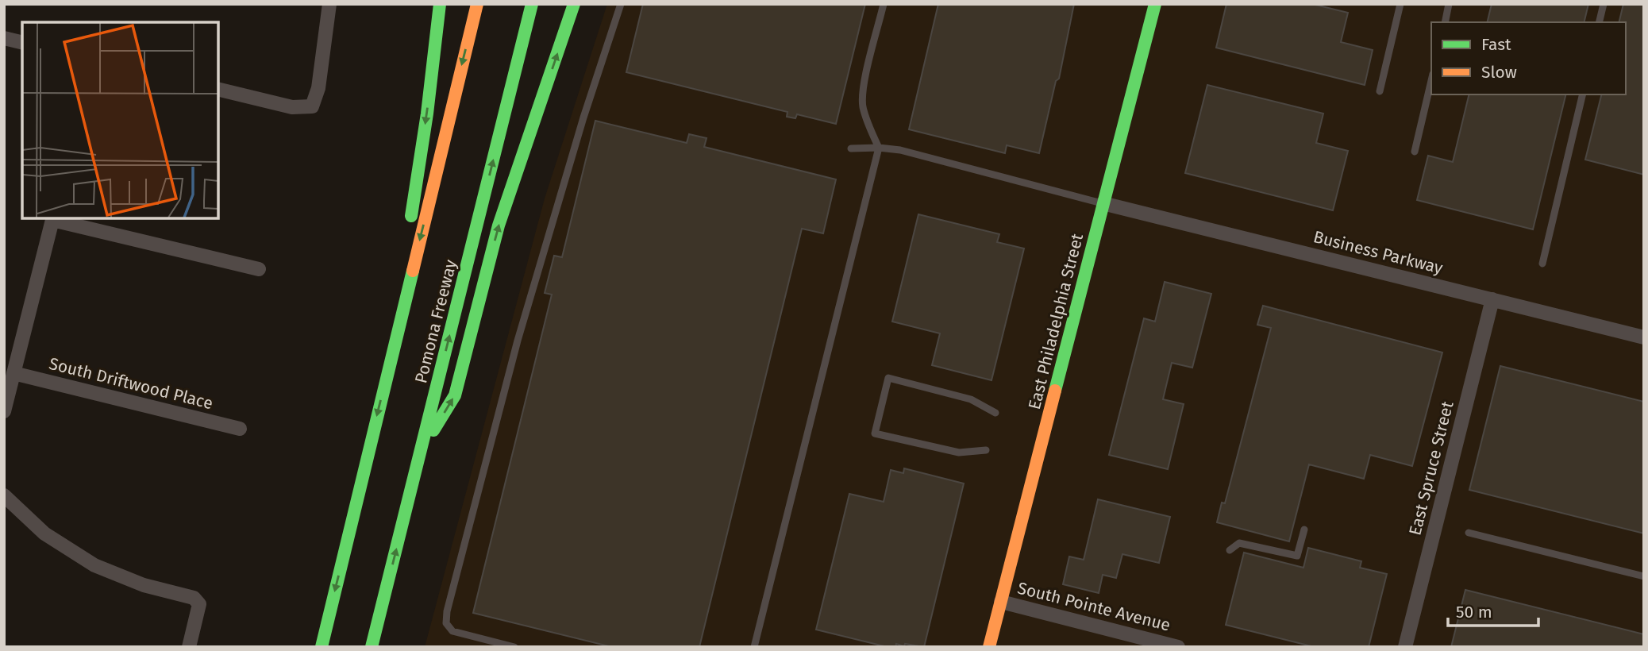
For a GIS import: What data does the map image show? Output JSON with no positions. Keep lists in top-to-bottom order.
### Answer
{
  "streets": {
    "main road": ["Pomona Freeway", "East Philadelphia Street"],
    "street": [
      "Business Parkway",
      "South Driftwood Place",
      "East Spruce Street",
      "South Pointe Avenue"
    ]
  },
  "crossings": [
    ["Business Parkway", "East Philadelphia Street"],
    ["Business Parkway", "East Spruce Street"],
    ["East Philadelphia Street", "South Pointe Avenue"]
  ],
  "legend": ["Fast", "Slow"],
  "scale_bar": "50 m"
}
